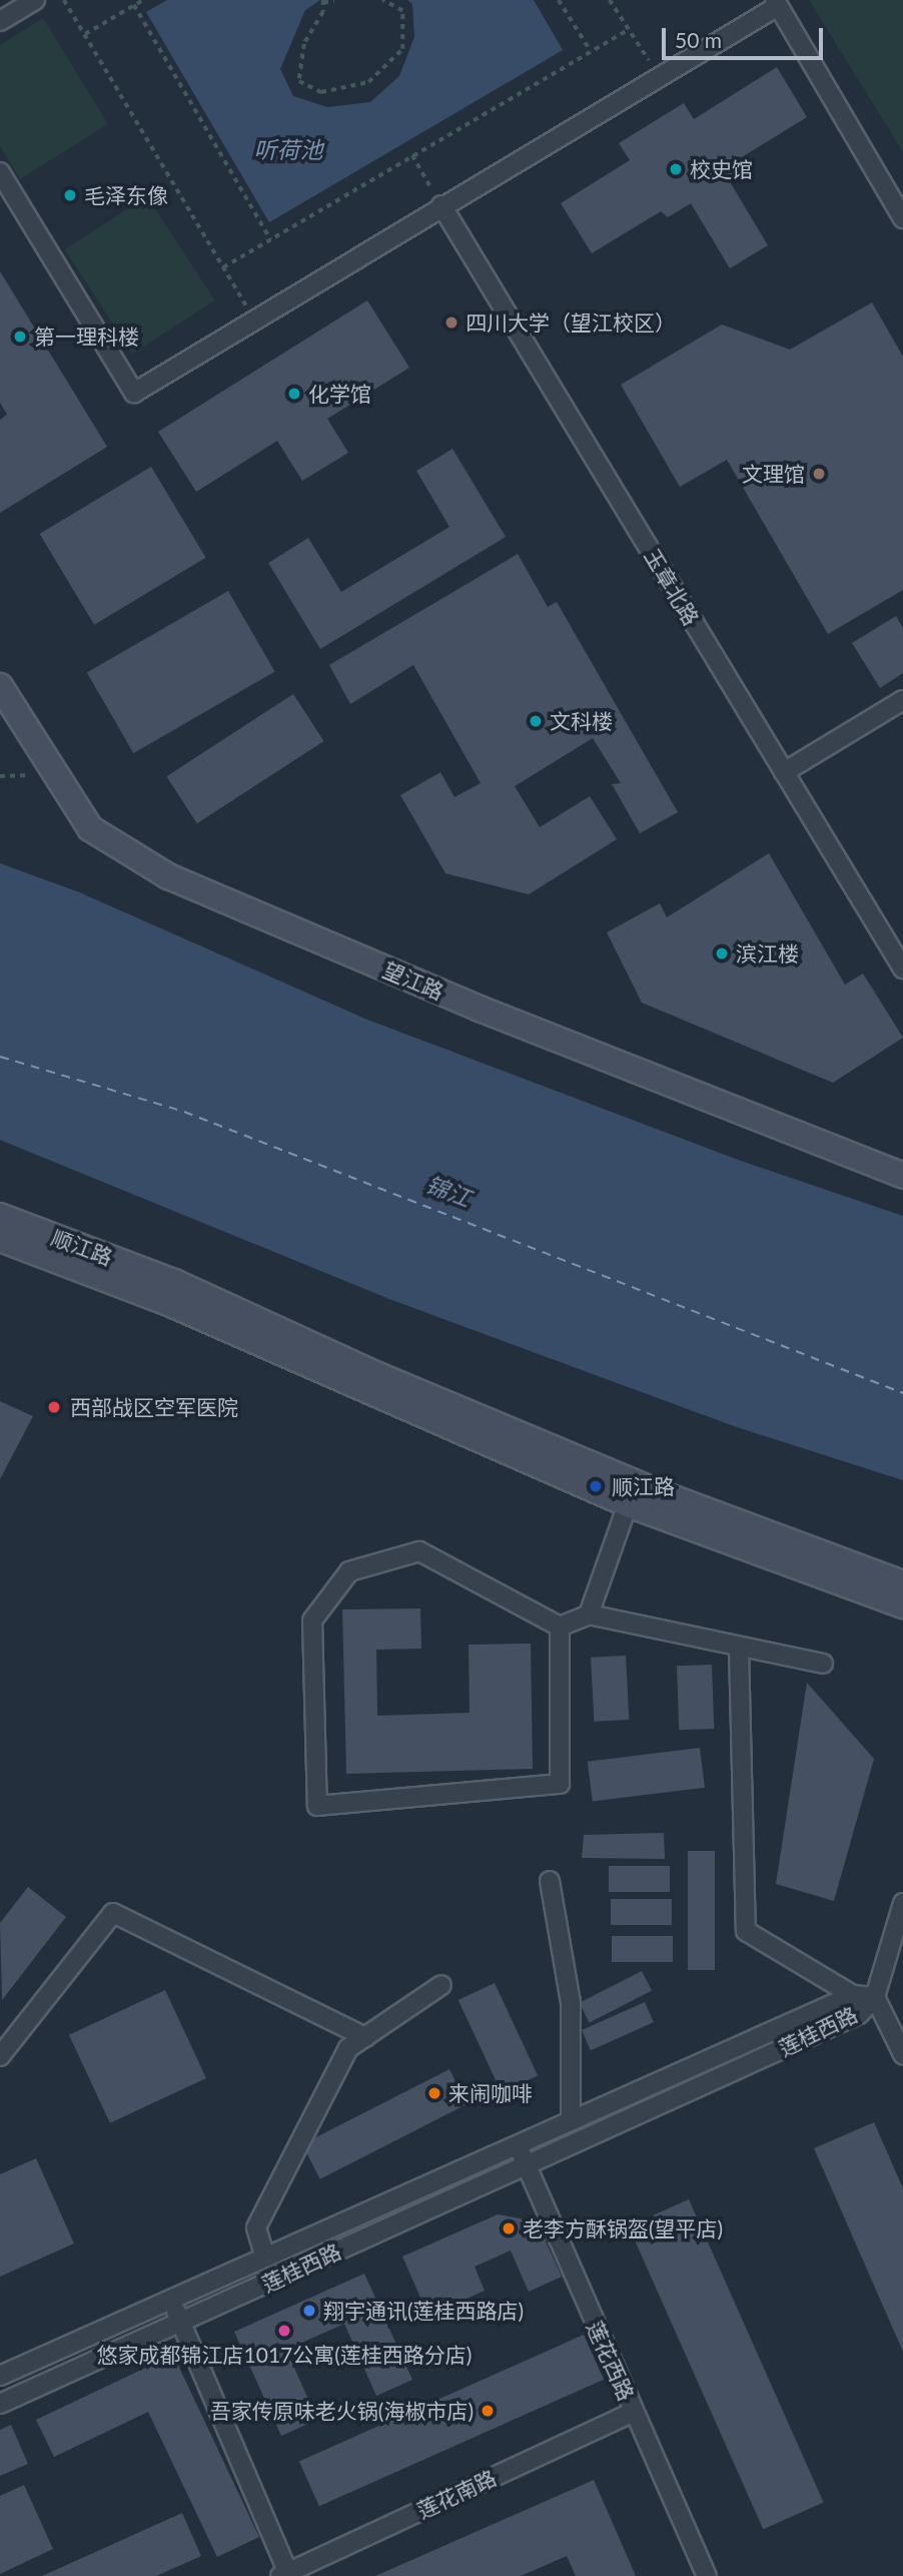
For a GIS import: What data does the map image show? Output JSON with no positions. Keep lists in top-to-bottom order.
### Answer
{
  "streets": {
    "main road": ["望江路", "顺江路"],
    "street": [
      "玉章北路",
      "莲桂西路",
      "莲花西路",
      "莲花南路"
    ]
  },
  "crossings": [
    ["莲桂西路", "莲花西路"],
    ["莲花西路", "莲花南路"]
  ],
  "water": ["听荷池", "锦江"],
  "places": [
    "校史馆",
    "毛泽东像",
    "四川大学（望江校区）",
    "第一理科楼",
    "化学馆",
    "文理馆",
    "文科楼",
    "滨江楼",
    "西部战区空军医院",
    "顺江路",
    "来闹咖啡",
    "老李方酥锅盔(望平店)",
    "翔宇通讯(莲桂西路店)",
    "悠家成都锦江店1017公寓(莲桂西路分店)",
    "吾家传原味老火锅(海椒市店)"
  ],
  "scale_bar": "50 m"
}
